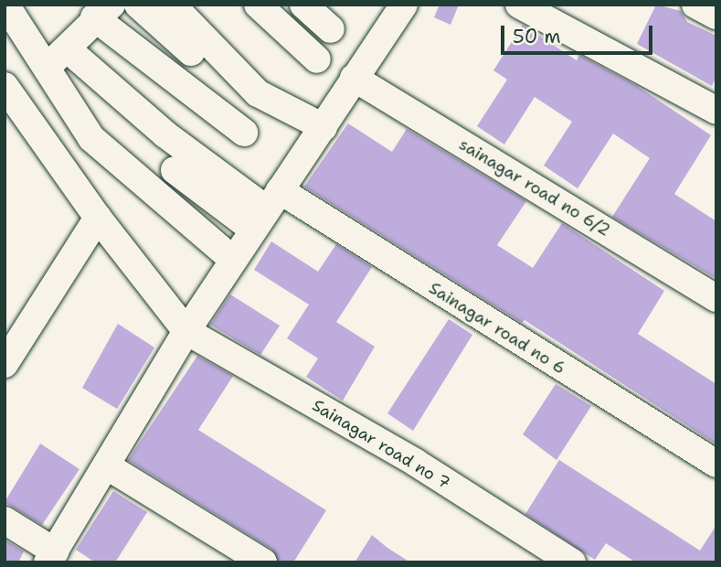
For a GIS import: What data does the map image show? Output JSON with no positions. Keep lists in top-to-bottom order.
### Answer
{
  "streets": {
    "street": ["sainagar road no 6/2", "Sainagar road no 6", "Sainagar road no 7"]
  },
  "scale_bar": "50 m"
}
